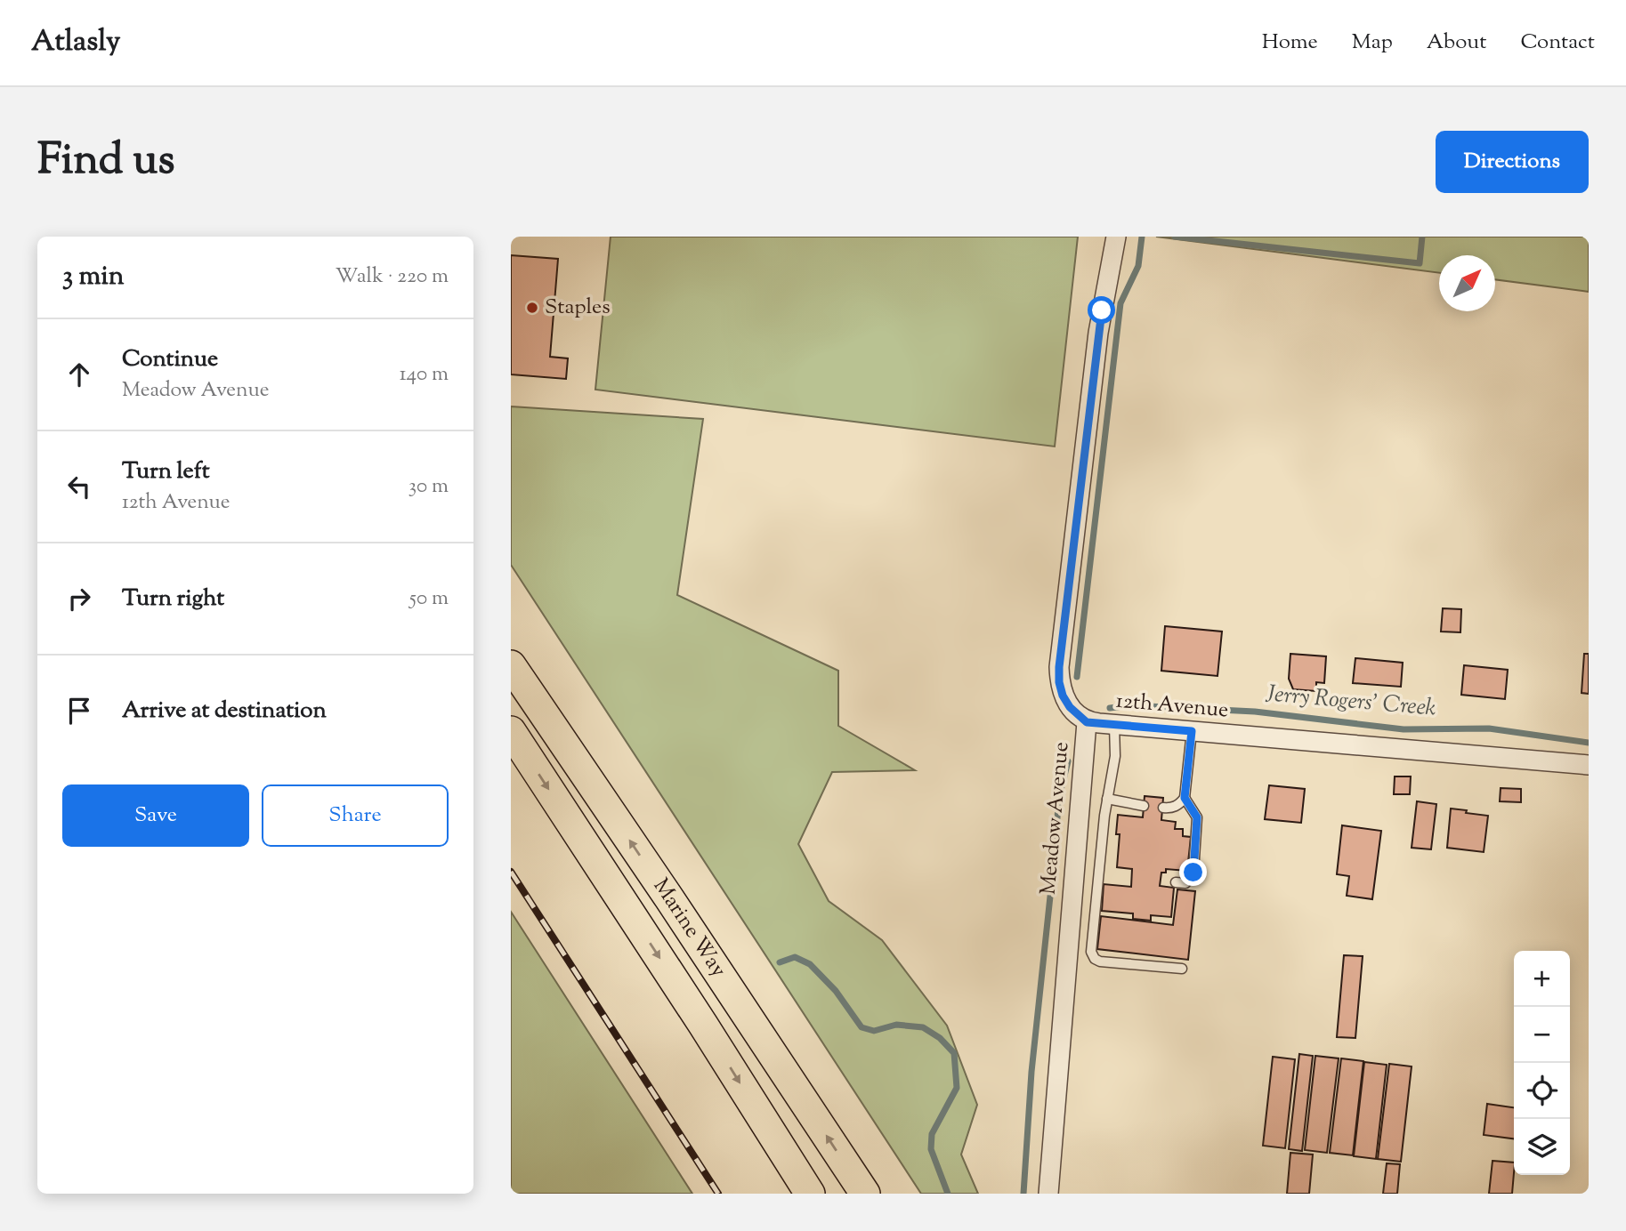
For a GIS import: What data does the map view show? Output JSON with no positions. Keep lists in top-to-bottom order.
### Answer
{
  "streets": {
    "main road": ["Marine Way"],
    "street": ["12th Avenue", "Meadow Avenue"]
  },
  "crossings": [
    ["12th Avenue", "Meadow Avenue"]
  ],
  "water": ["Jerry Rogers' Creek"],
  "places": ["Staples"],
  "north": "top right",
  "page": {
    "header": "Atlasly",
    "nav": [
      "Home",
      "Map",
      "About",
      "Contact"
    ],
    "title": "Find us",
    "buttons": [
      "Directions",
      ["Save", "Share"]
    ],
    "heading": ["3 min", "Walk · 220 m"],
    "list": [
      ["Continue", "Meadow Avenue", "140 m"],
      ["Turn left", "12th Avenue", "30 m"],
      ["Turn right", "50 m"],
      "Arrive at destination"
    ],
    "map_buttons": ["+", "−"]
  }
}
